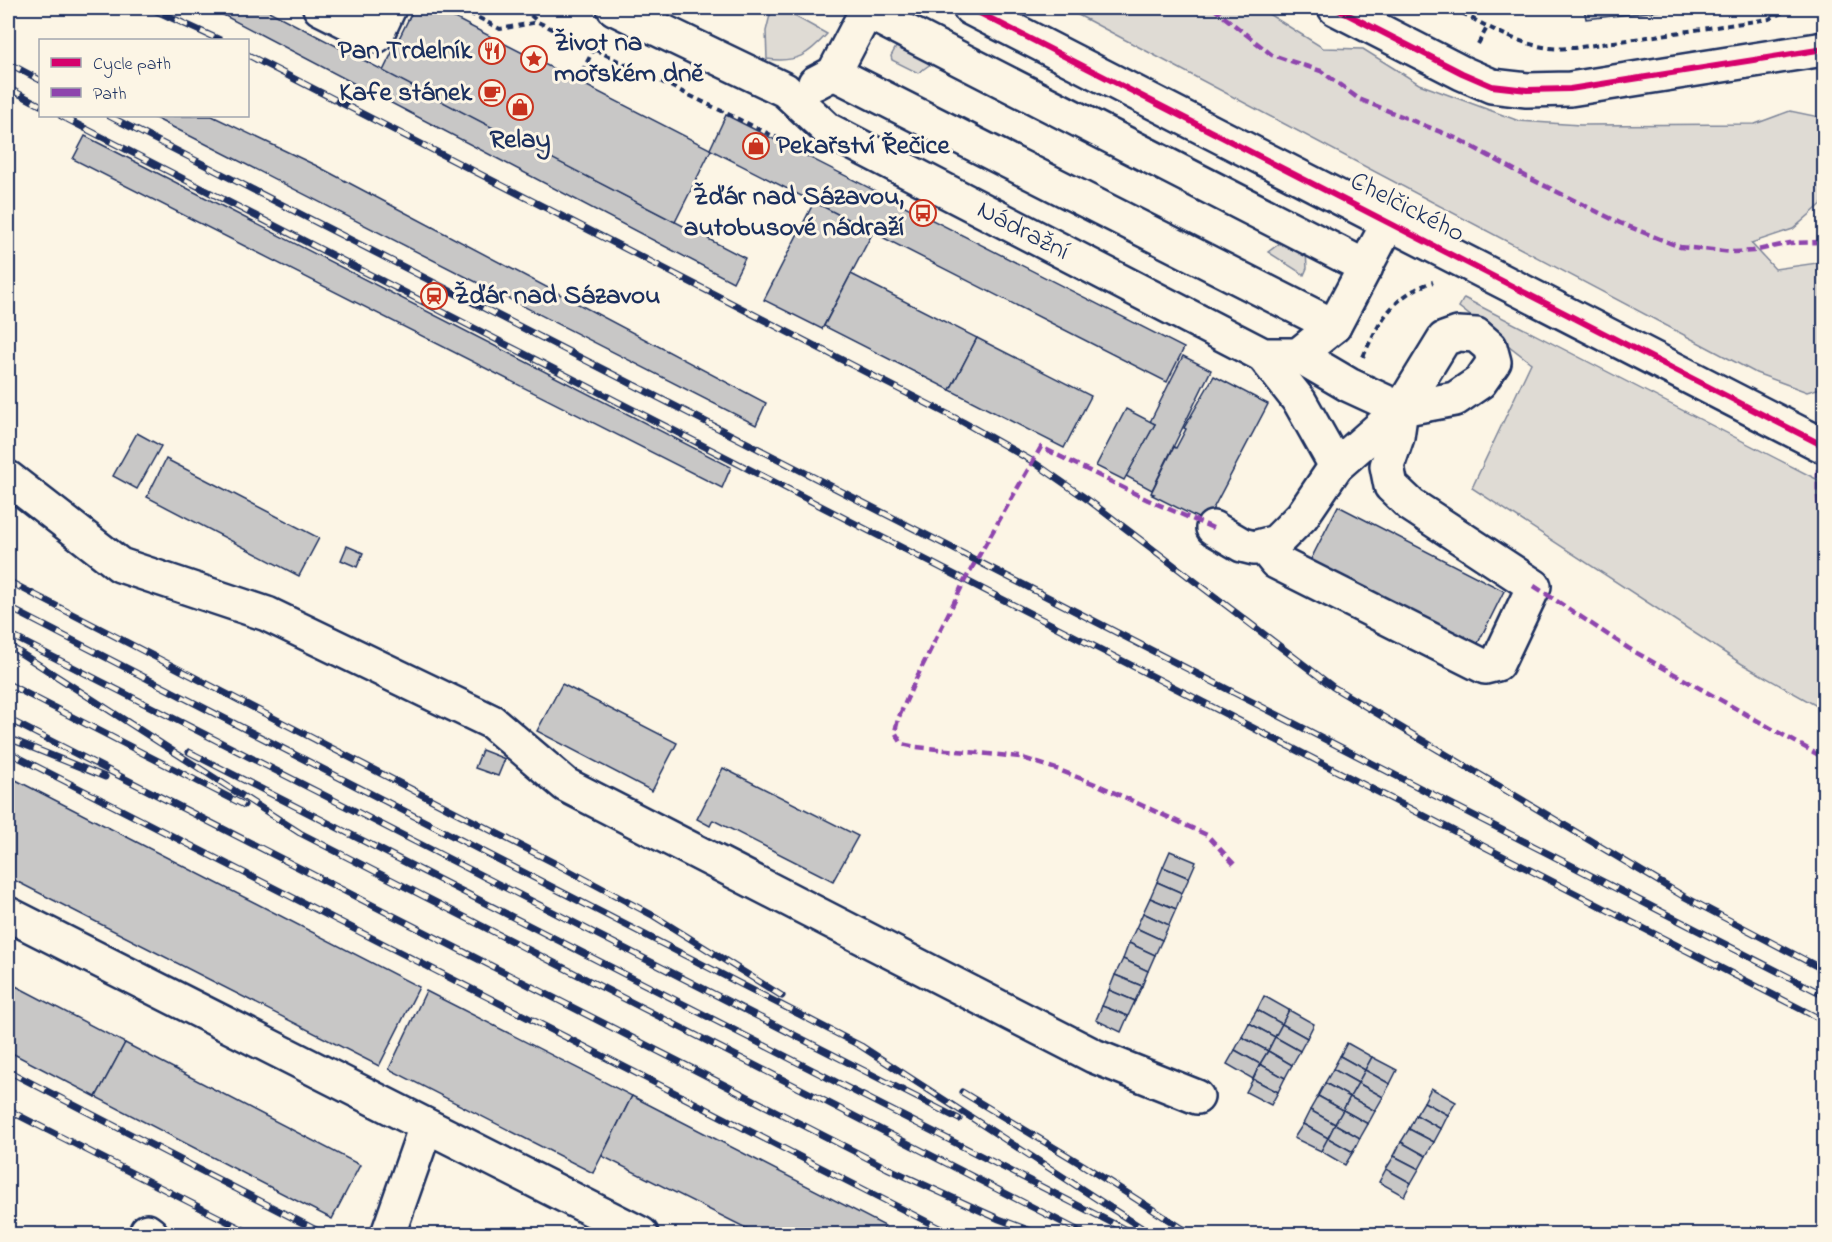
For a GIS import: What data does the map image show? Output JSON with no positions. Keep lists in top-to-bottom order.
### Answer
{
  "streets": {
    "street": ["Chelčického", "Nádražní"]
  },
  "places": {
    "restaurant": ["Pan Trdelník"],
    "place": ["Život na mořském dně"],
    "cafe": ["Kafe stánek"],
    "shop": ["Relay", "Pekařství Řečice"],
    "bus stop": ["Žďár nad Sázavou, autobusové nádraží"],
    "station": ["Žďár nad Sázavou"]
  },
  "legend": ["Cycle path", "Path"]
}
